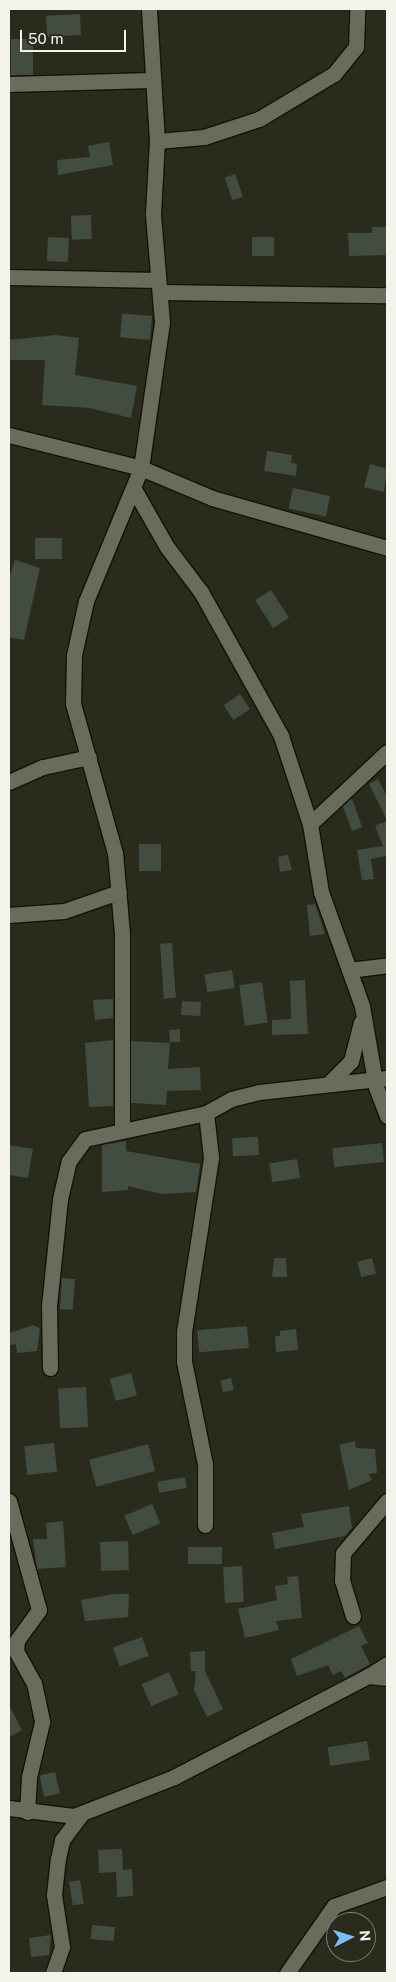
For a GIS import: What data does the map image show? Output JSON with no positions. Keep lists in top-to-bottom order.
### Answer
{
  "scale_bar": "50 m",
  "north": "right"
}
